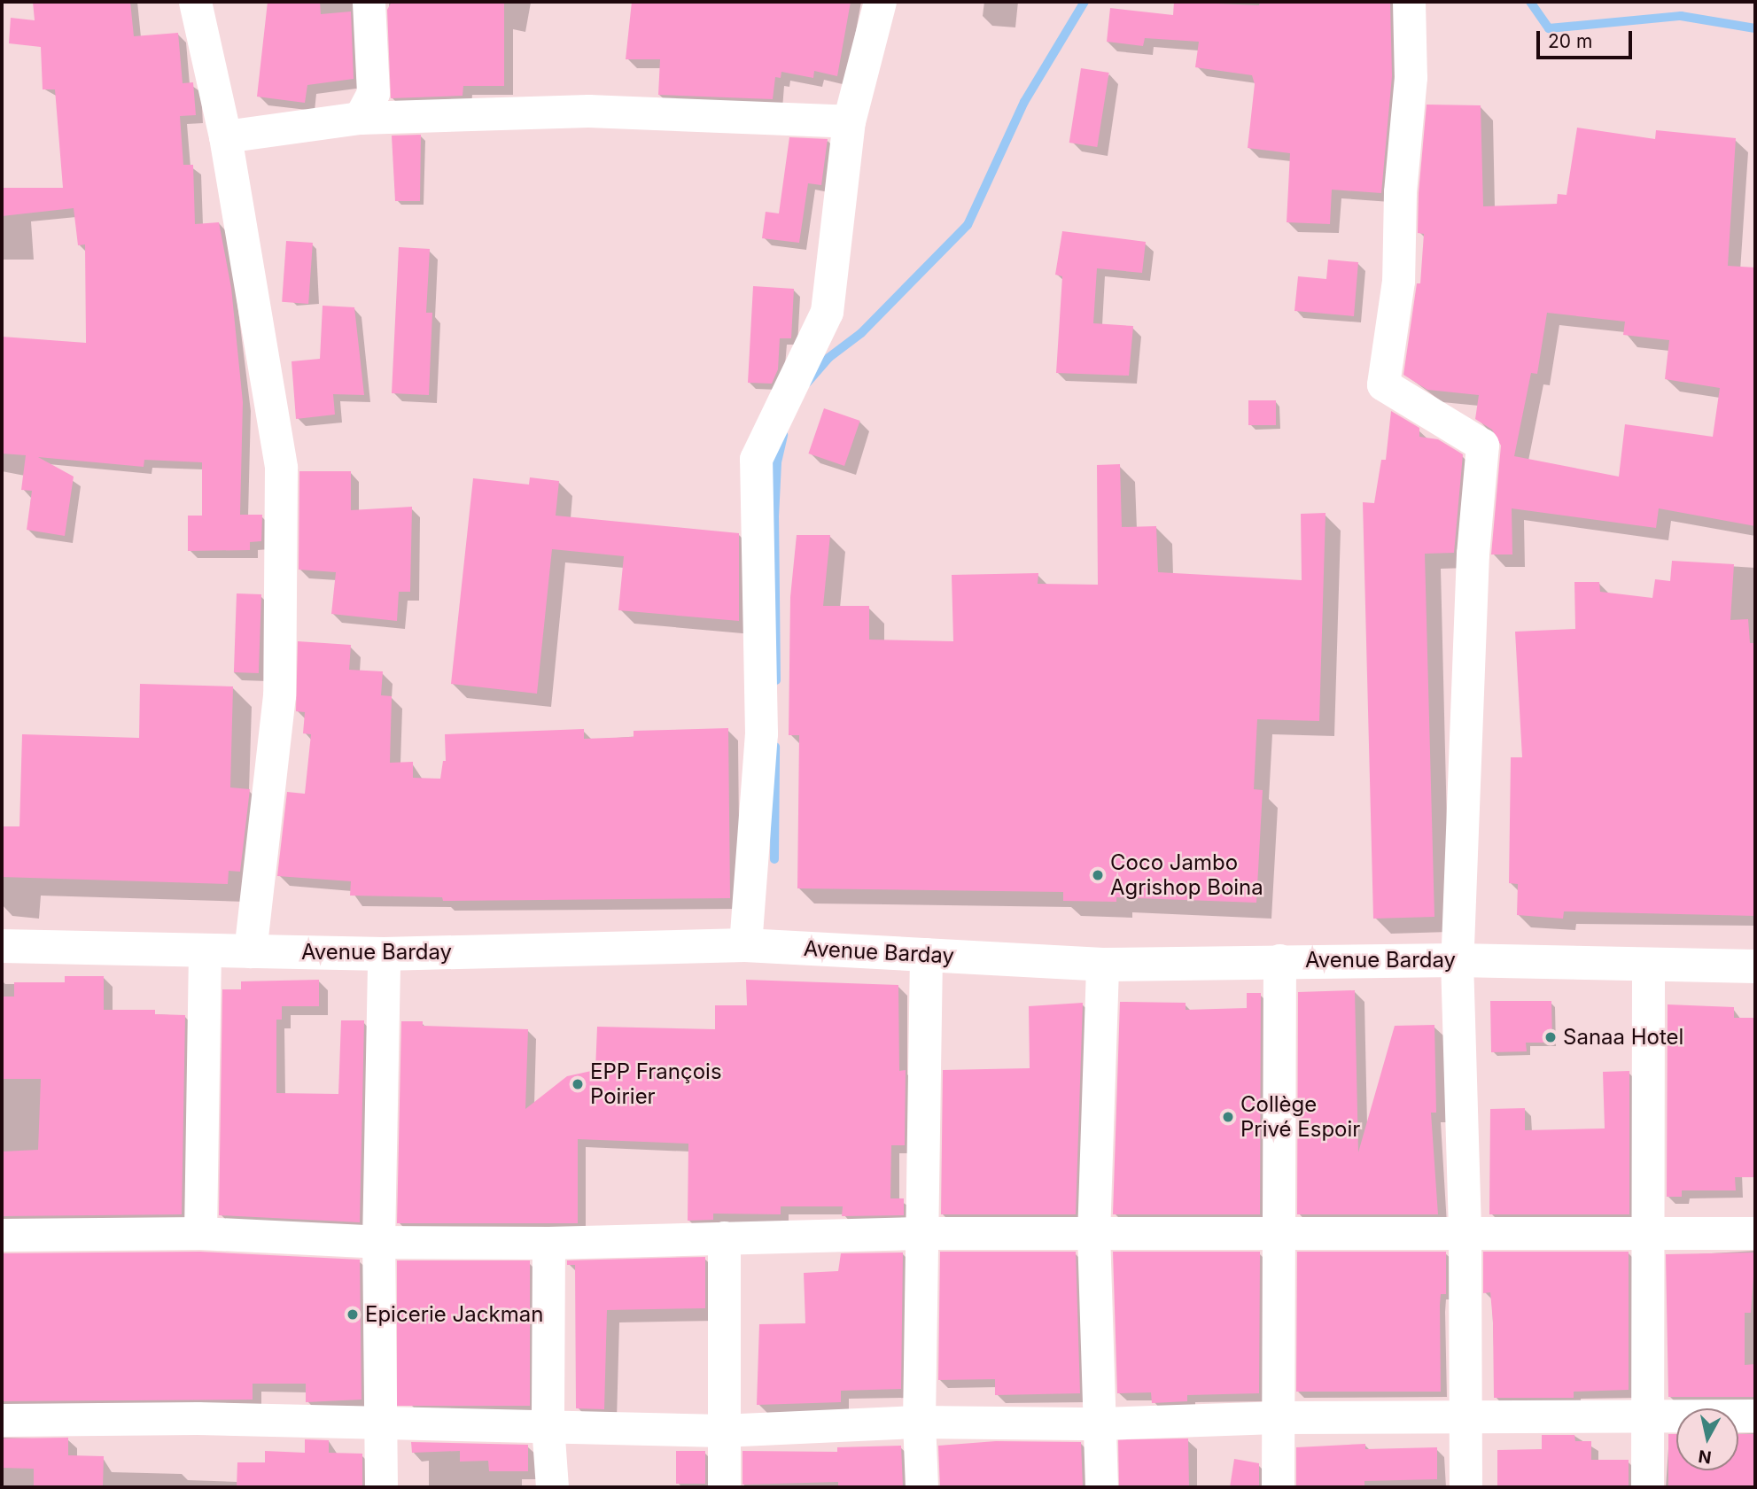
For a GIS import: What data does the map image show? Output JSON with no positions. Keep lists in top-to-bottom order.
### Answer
{
  "streets": {
    "main road": ["Avenue Barday"]
  },
  "places": [
    "Coco Jambo Agrishop Boina",
    "Sanaa Hotel",
    "EPP François Poirier",
    "Collège Privé Espoir",
    "Epicerie Jackman"
  ],
  "scale_bar": "20 m",
  "north": "bottom"
}
